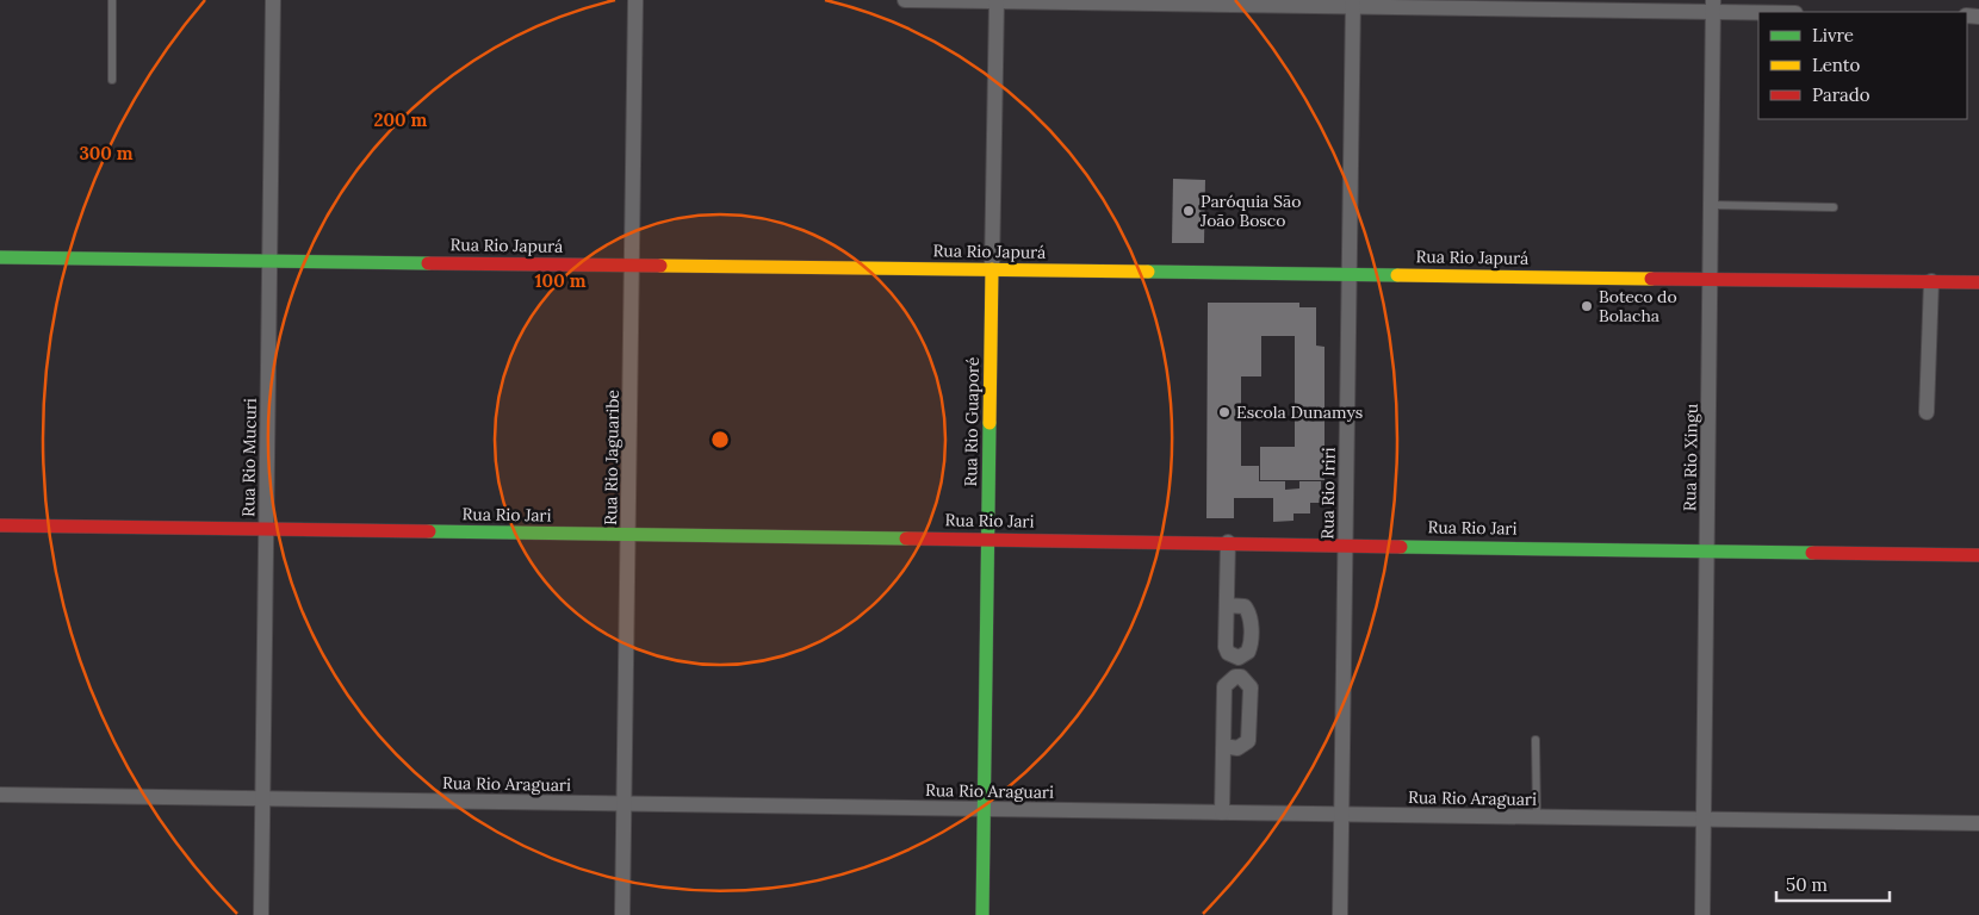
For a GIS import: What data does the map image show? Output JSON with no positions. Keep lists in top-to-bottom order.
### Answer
{
  "streets": {
    "street": [
      "Rua Rio Japurá",
      "Rua Rio Guaporé",
      "Rua Rio Mucuri",
      "Rua Rio Jaguaribe",
      "Rua Rio Xingu",
      "Rua Rio Iriri",
      "Rua Rio Jari",
      "Rua Rio Araguari"
    ]
  },
  "crossings": [
    ["Rua Rio Japurá", "Rua Rio Guaporé"],
    ["Rua Rio Japurá", "Rua Rio Mucuri"],
    ["Rua Rio Japurá", "Rua Rio Jaguaribe"],
    ["Rua Rio Japurá", "Rua Rio Xingu"],
    ["Rua Rio Japurá", "Rua Rio Iriri"],
    ["Rua Rio Guaporé", "Rua Rio Jari"],
    ["Rua Rio Guaporé", "Rua Rio Araguari"],
    ["Rua Rio Mucuri", "Rua Rio Jari"],
    ["Rua Rio Mucuri", "Rua Rio Araguari"],
    ["Rua Rio Jaguaribe", "Rua Rio Jari"],
    ["Rua Rio Jaguaribe", "Rua Rio Araguari"],
    ["Rua Rio Xingu", "Rua Rio Jari"],
    ["Rua Rio Xingu", "Rua Rio Araguari"],
    ["Rua Rio Iriri", "Rua Rio Jari"],
    ["Rua Rio Iriri", "Rua Rio Araguari"]
  ],
  "places": ["Paróquia São João Bosco", "Boteco do Bolacha", "Escola Dunamys"],
  "legend": ["Livre", "Lento", "Parado"],
  "scale_bar": "50 m",
  "rings": ["200 m", "300 m", "100 m"]
}
